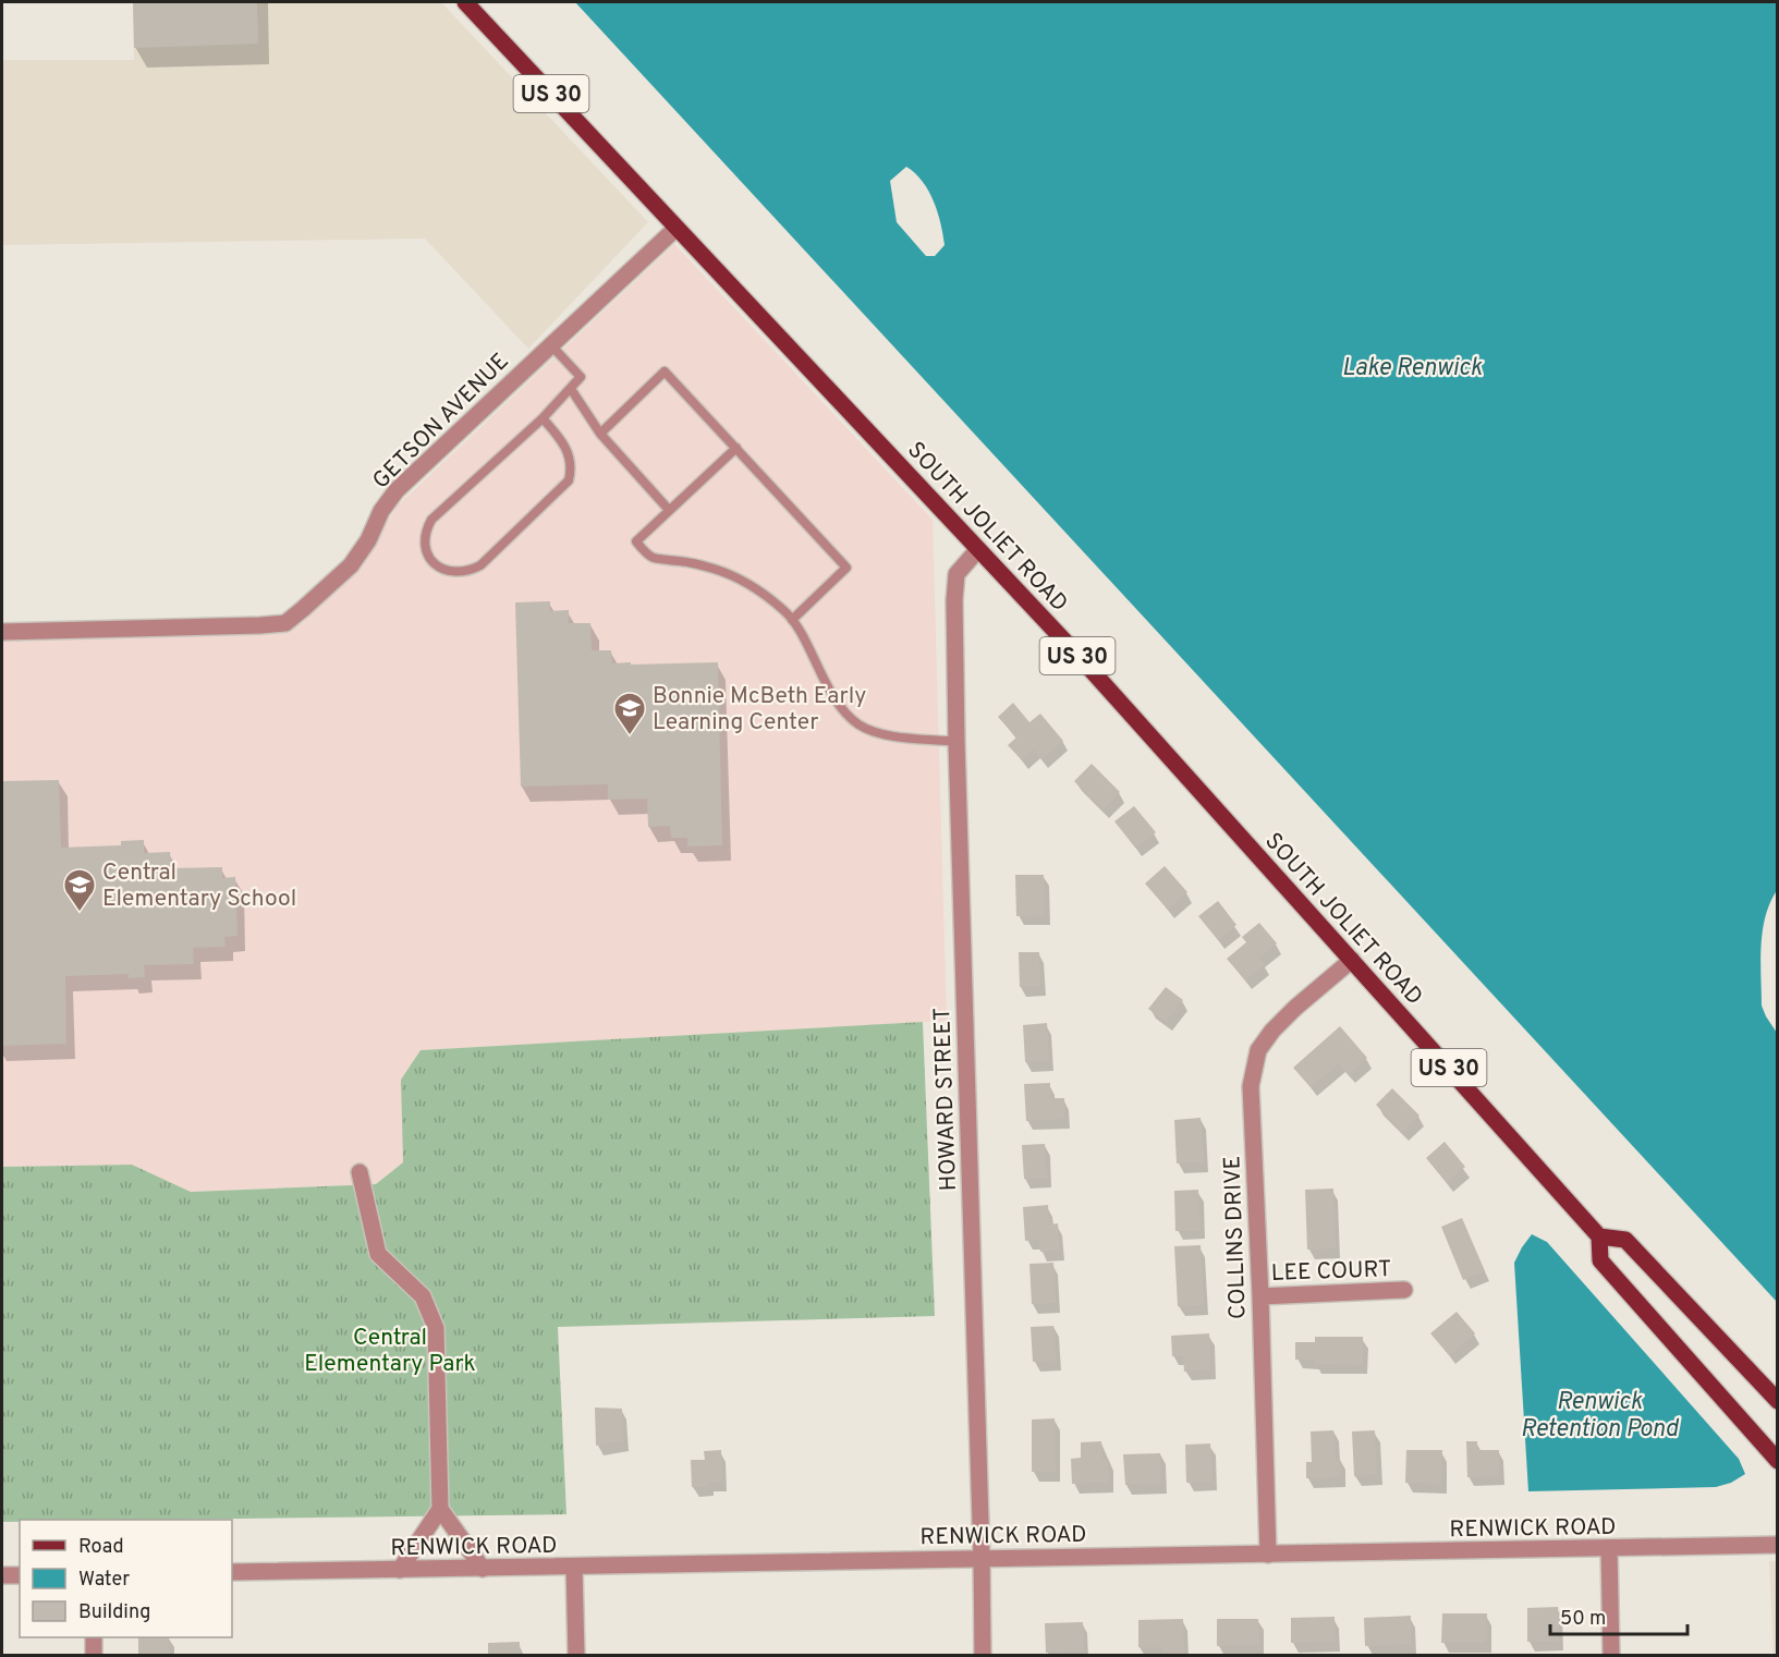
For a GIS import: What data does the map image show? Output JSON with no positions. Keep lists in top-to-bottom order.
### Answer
{
  "streets": {
    "main road": ["US 30", "SOUTH JOLIET ROAD"],
    "street": [
      "GETSON AVENUE",
      "HOWARD STREET",
      "COLLINS DRIVE",
      "LEE COURT",
      "RENWICK ROAD"
    ]
  },
  "crossings": [
    ["GETSON AVENUE", "SOUTH JOLIET ROAD"],
    ["SOUTH JOLIET ROAD", "HOWARD STREET"],
    ["SOUTH JOLIET ROAD", "COLLINS DRIVE"],
    ["HOWARD STREET", "RENWICK ROAD"],
    ["COLLINS DRIVE", "LEE COURT"],
    ["COLLINS DRIVE", "RENWICK ROAD"]
  ],
  "water": ["Lake Renwick", "Renwick Retention Pond"],
  "parks": ["Central Elementary Park"],
  "places": {
    "school or university": ["Bonnie McBeth Early Learning Center", "Central Elementary School"]
  },
  "legend": ["Road", "Water", "Building"],
  "scale_bar": "50 m"
}
